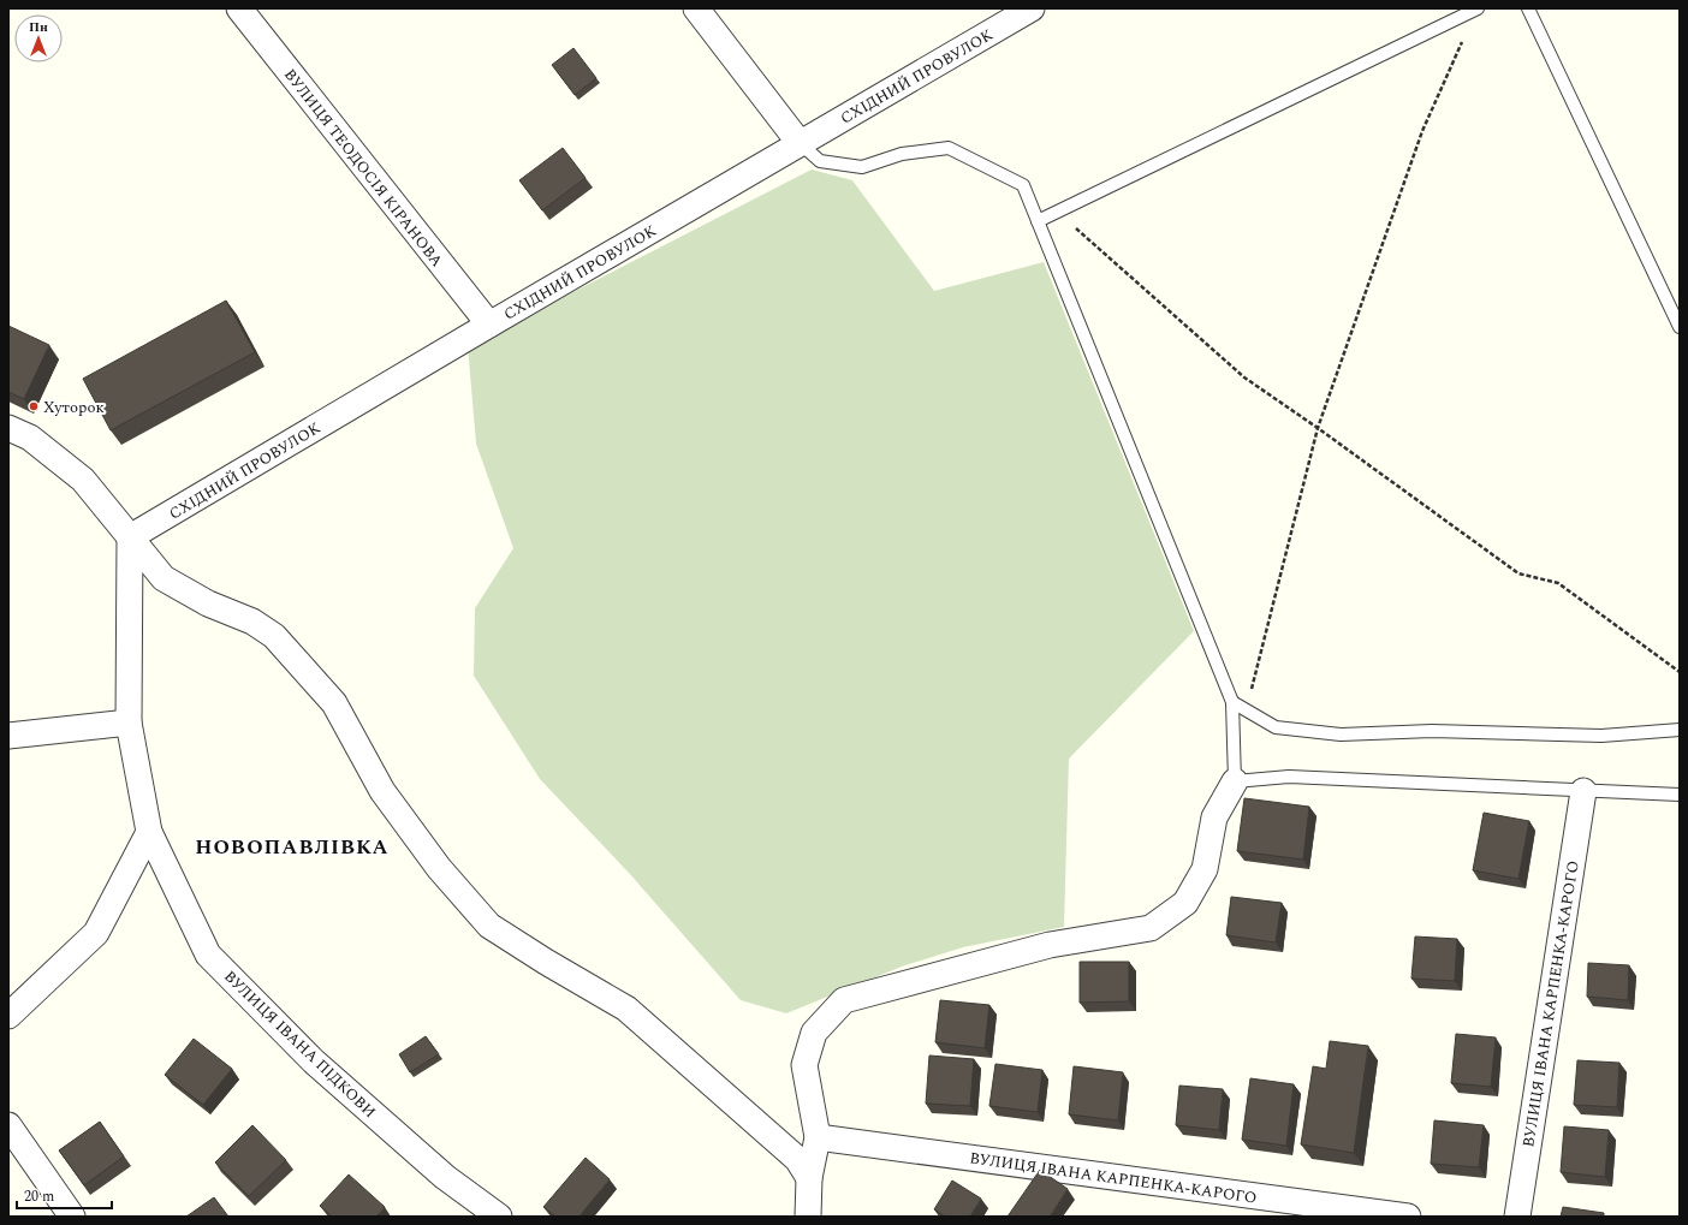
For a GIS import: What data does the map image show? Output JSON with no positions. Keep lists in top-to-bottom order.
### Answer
{
  "streets": {
    "street": [
      "СХІДНИЙ ПРОВУЛОК",
      "ВУЛИЦЯ ТЕОДОСІЯ КІРАНОВА",
      "ВУЛИЦЯ ІВАНА КАРПЕНКА-КАРОГО",
      "ВУЛИЦЯ ІВАНА ПІДКОВИ"
    ]
  },
  "crossings": [
    ["СХІДНИЙ ПРОВУЛОК", "ВУЛИЦЯ ТЕОДОСІЯ КІРАНОВА"],
    ["СХІДНИЙ ПРОВУЛОК", "ВУЛИЦЯ ІВАНА ПІДКОВИ"]
  ],
  "districts": ["НОВОПАВЛІВКА"],
  "places": ["Хуторок"],
  "scale_bar": "20 m",
  "north": "top"
}
